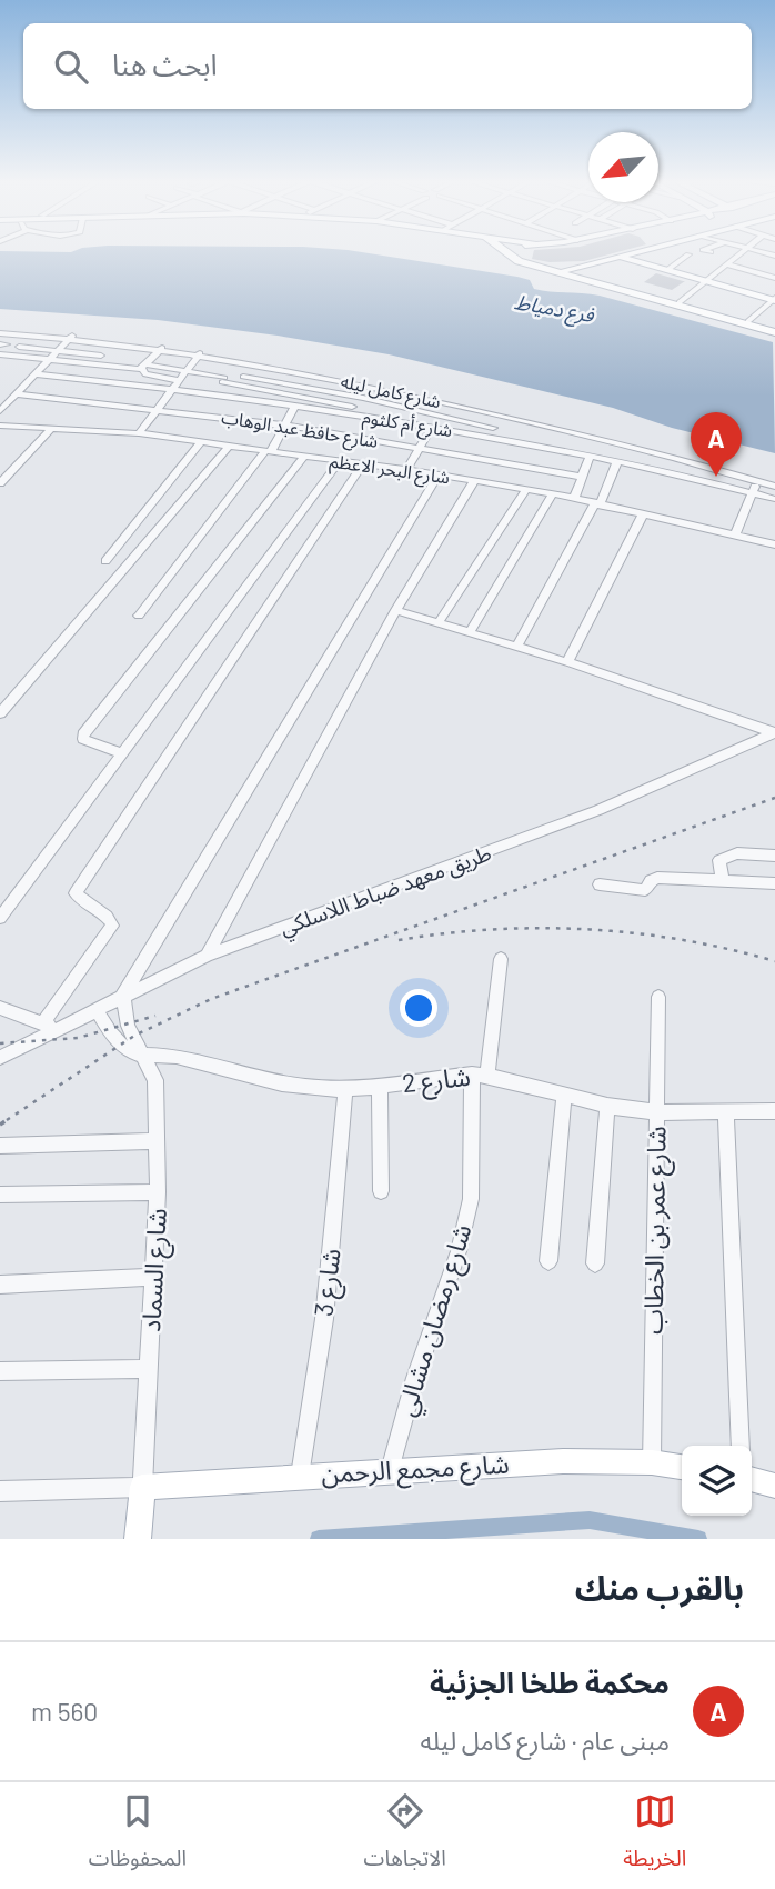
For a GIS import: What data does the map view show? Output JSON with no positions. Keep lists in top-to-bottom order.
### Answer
{
  "streets": {
    "main road": ["شارع مجمع الرحمن"],
    "street": [
      "شارع كامل ليله",
      "شارع أم كلثوم",
      "شارع حافظ عبد الوهاب",
      "شارع البحر الاعظم",
      "طريق معهد ضباط اللاسلكي",
      "شارع 2",
      "شارع عمر بن الخطاب",
      "شارع السماد",
      "شارع 3",
      "شارع رمضان مشالي"
    ]
  },
  "crossings": [
    ["طريق معهد ضباط اللاسلكي", "شارع السماد"],
    ["شارع 2", "شارع عمر بن الخطاب"],
    ["شارع 2", "شارع السماد"],
    ["شارع 2", "شارع 3"],
    ["شارع 2", "شارع رمضان مشالي"],
    ["شارع عمر بن الخطاب", "شارع مجمع الرحمن"],
    ["شارع السماد", "شارع مجمع الرحمن"],
    ["شارع 3", "شارع مجمع الرحمن"],
    ["شارع رمضان مشالي", "شارع مجمع الرحمن"]
  ],
  "water": ["فرع دمياط"],
  "north": "bottom left",
  "page": {
    "search": "ابحث هنا",
    "pins": "A",
    "heading": "بالقرب منك",
    "list": [
      {
        "mark": "A",
        "name": "محكمة طلخا الجزئية",
        "note": "مبنى عام · شارع كامل ليله",
        "value": "560 m"
      }
    ],
    "nav": ["الخريطة", "الاتجاهات", "المحفوظات"]
  }
}
